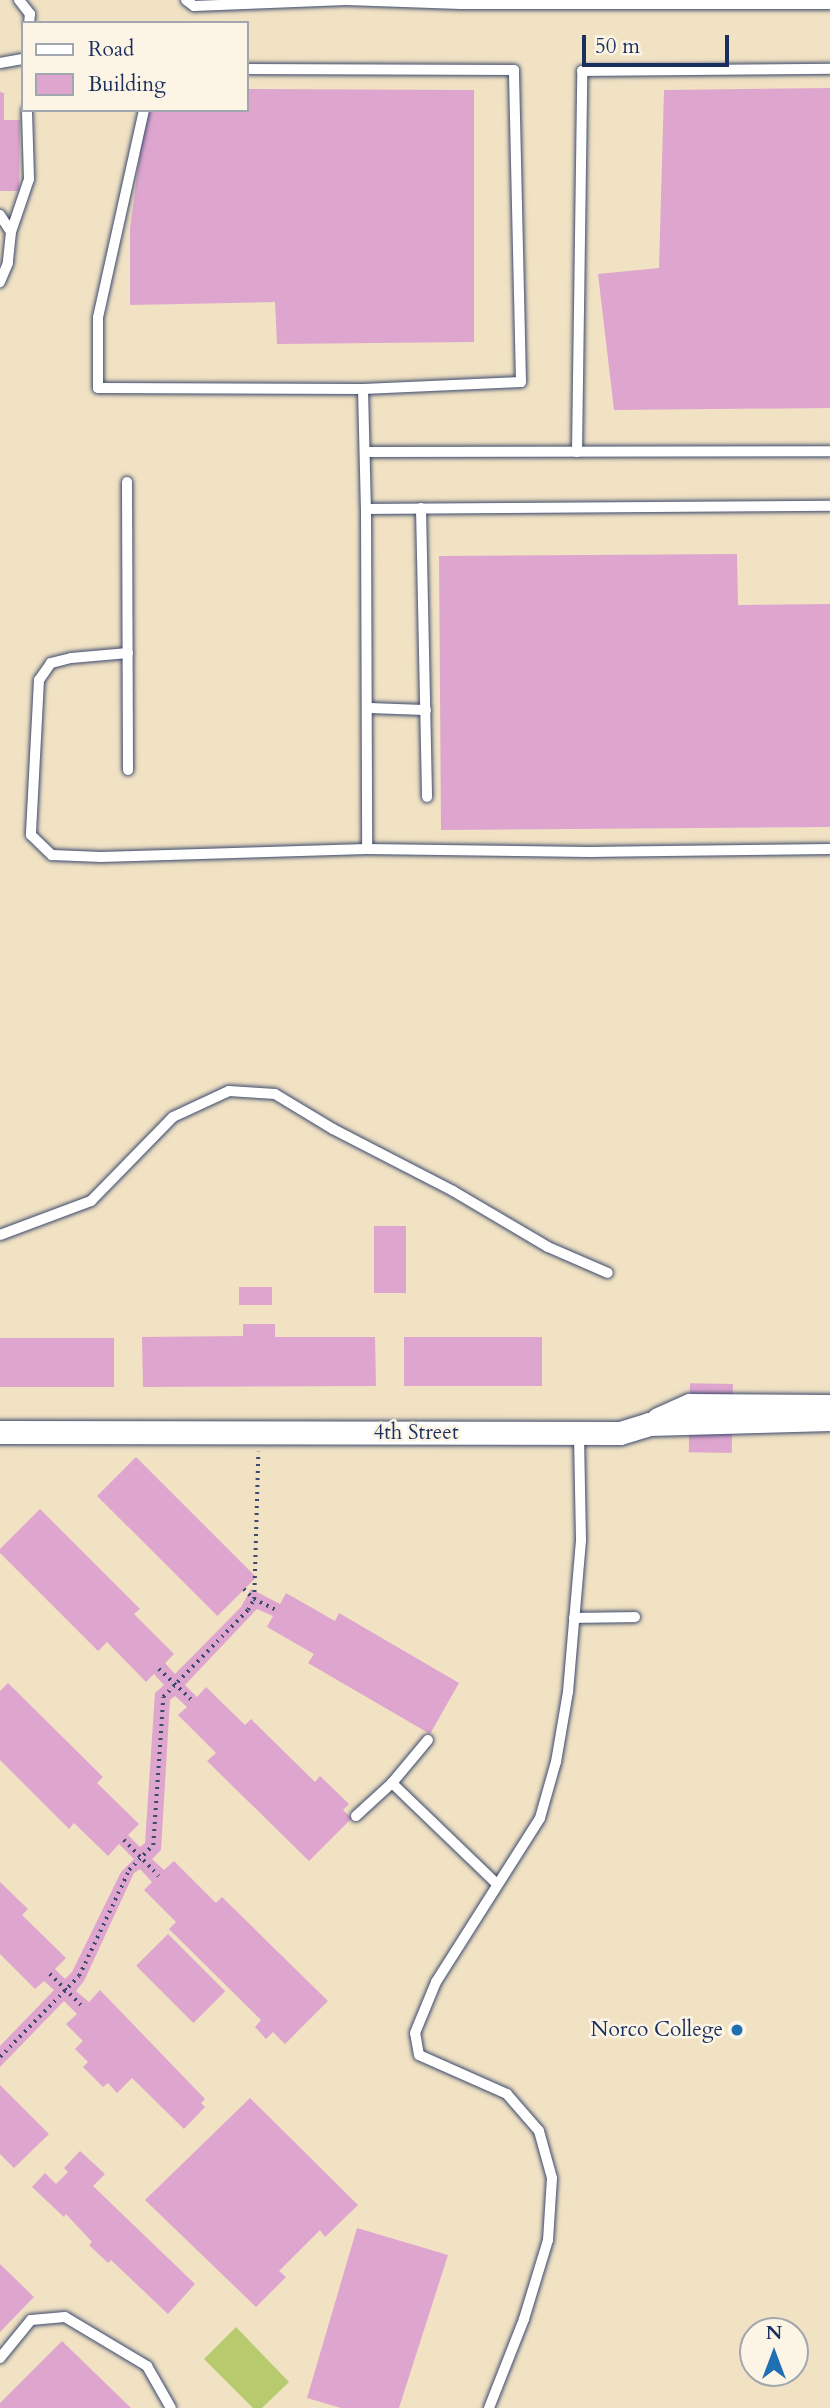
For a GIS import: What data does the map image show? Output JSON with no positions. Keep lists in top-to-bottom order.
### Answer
{
  "streets": {
    "street": ["4th Street"]
  },
  "places": ["Norco College"],
  "legend": ["Road", "Building"],
  "scale_bar": "50 m",
  "north": "top"
}
